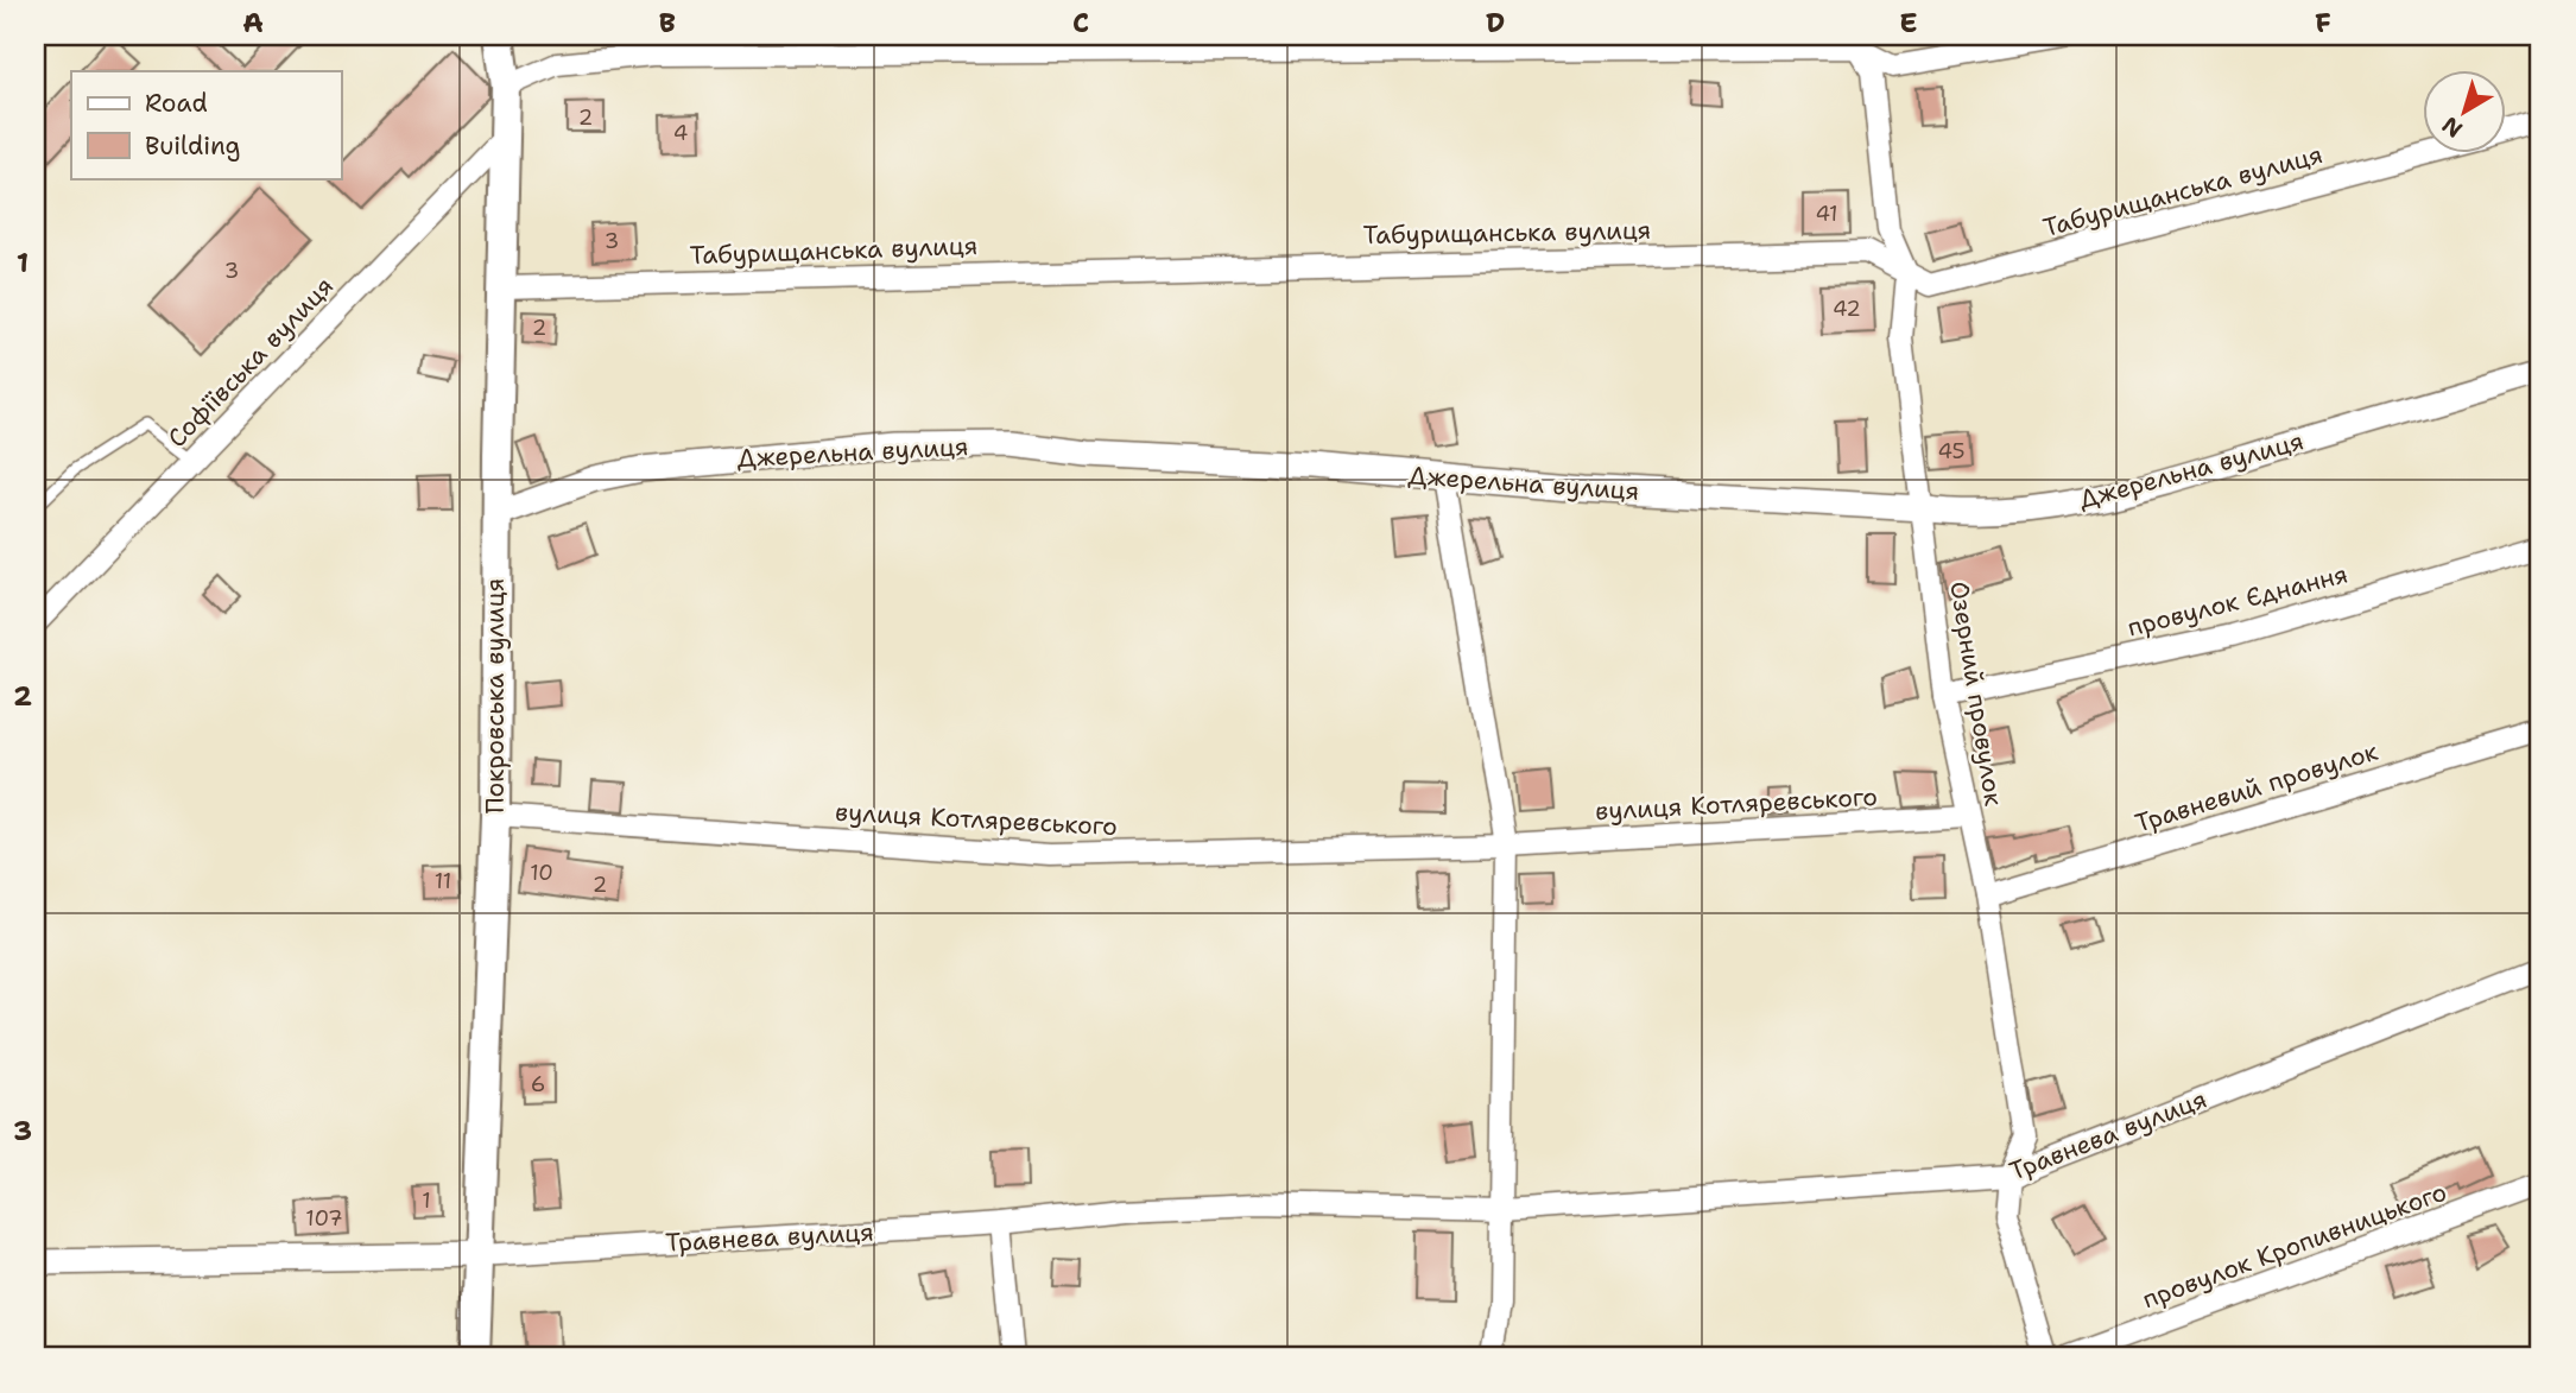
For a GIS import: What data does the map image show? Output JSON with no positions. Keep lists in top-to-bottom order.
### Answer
{
  "streets": {
    "main road": ["Покровська вулиця"],
    "street": [
      "Табурищанська вулиця",
      "Софіївська вулиця",
      "Джерельна вулиця",
      "провулок Єднання",
      "Озерний провулок",
      "Травневий провулок",
      "вулиця Котляревського",
      "Травнева вулиця",
      "провулок Кропивницького"
    ]
  },
  "crossings": [
    ["Табурищанська вулиця", "Озерний провулок"],
    ["Табурищанська вулиця", "Покровська вулиця"],
    ["Софіївська вулиця", "Покровська вулиця"],
    ["Джерельна вулиця", "Озерний провулок"],
    ["Джерельна вулиця", "Покровська вулиця"],
    ["провулок Єднання", "Озерний провулок"],
    ["Озерний провулок", "Травневий провулок"],
    ["Озерний провулок", "вулиця Котляревського"],
    ["Озерний провулок", "Травнева вулиця"],
    ["Покровська вулиця", "вулиця Котляревського"],
    ["Покровська вулиця", "Травнева вулиця"]
  ],
  "house_numbers": [
    "2",
    "4",
    "41",
    "3",
    "3",
    "42",
    "2",
    "45",
    "10",
    "11",
    "2",
    "6",
    "1",
    "107"
  ],
  "legend": ["Road", "Building"],
  "north": "bottom left",
  "grid": {
    "columns": [
      "A",
      "B",
      "C",
      "D",
      "E",
      "F"
    ],
    "rows": ["1", "2", "3"]
  }
}
